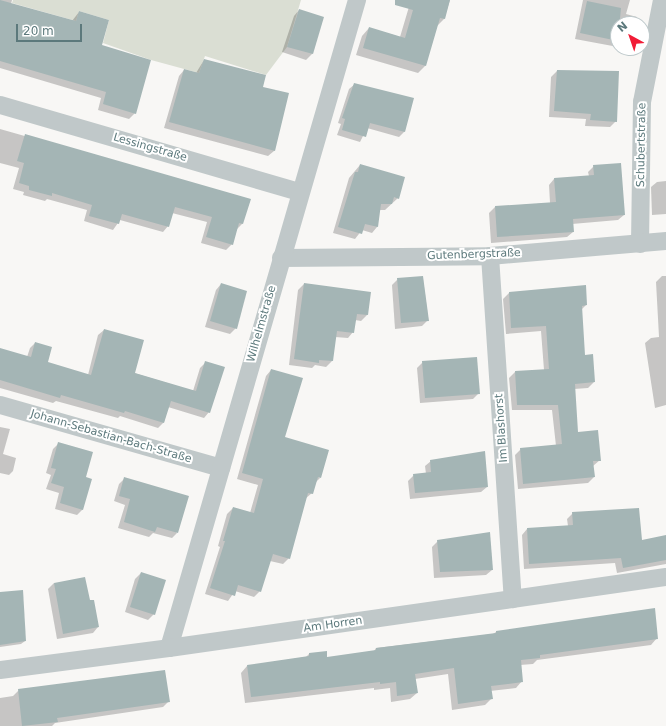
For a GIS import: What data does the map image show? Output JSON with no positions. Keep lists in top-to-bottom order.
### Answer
{
  "streets": {
    "street": [
      "Schubertstraße",
      "Lessingstraße",
      "Gutenbergstraße",
      "Wilhelmstraße",
      "Im Blashorst",
      "Johann-Sebastian-Bach-Straße",
      "Am Horren"
    ]
  },
  "crossings": [
    ["Schubertstraße", "Gutenbergstraße"],
    ["Lessingstraße", "Wilhelmstraße"],
    ["Gutenbergstraße", "Wilhelmstraße"],
    ["Gutenbergstraße", "Im Blashorst"],
    ["Wilhelmstraße", "Johann-Sebastian-Bach-Straße"],
    ["Wilhelmstraße", "Am Horren"],
    ["Im Blashorst", "Am Horren"]
  ],
  "scale_bar": "20 m",
  "north": "top left"
}
